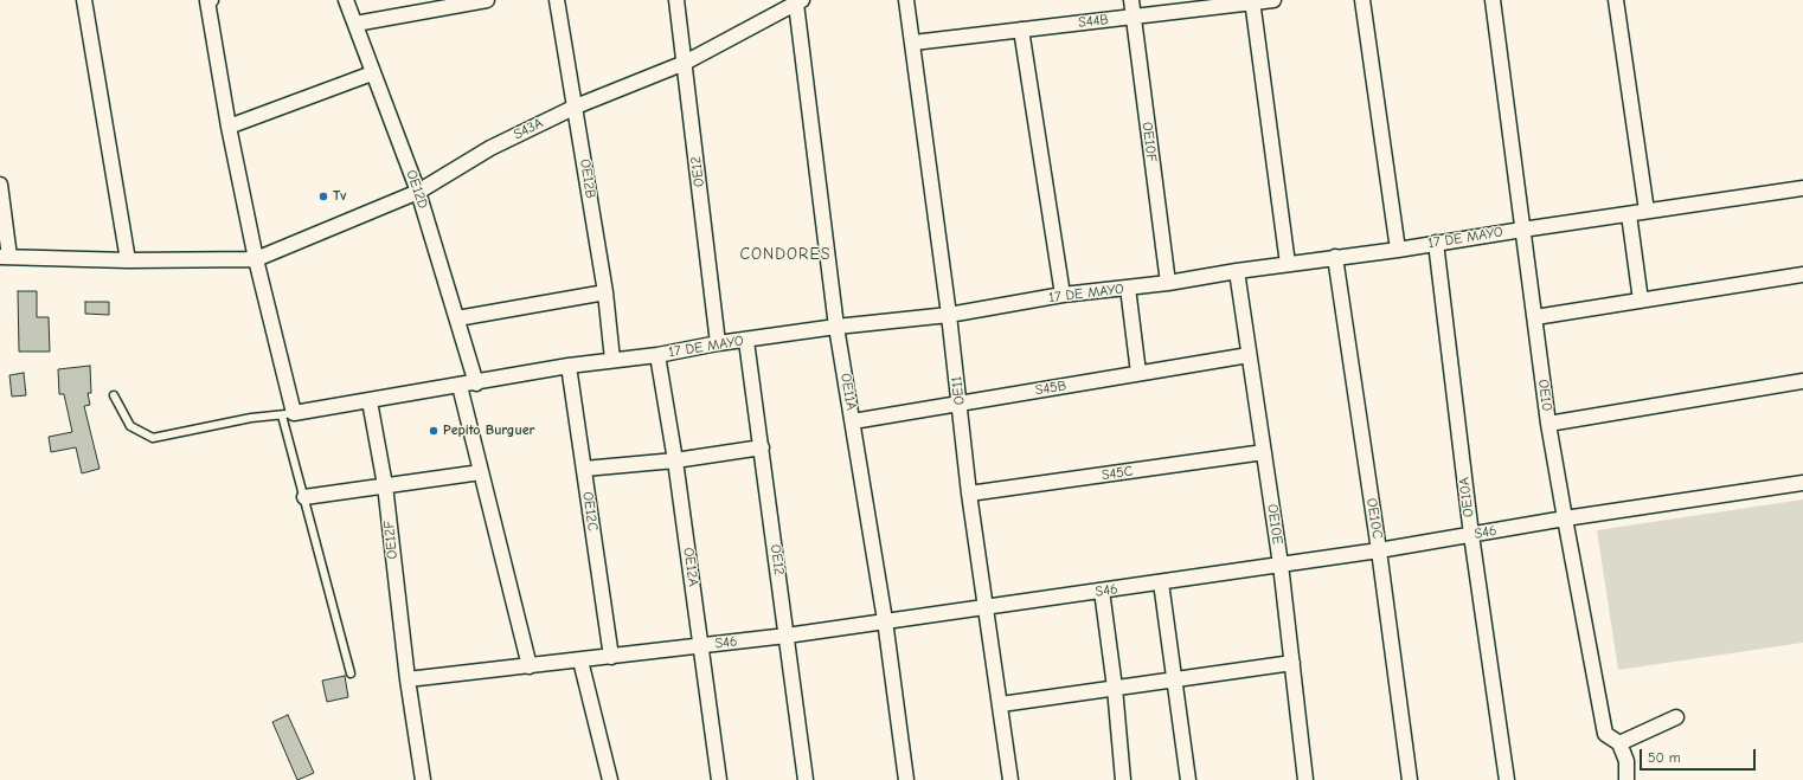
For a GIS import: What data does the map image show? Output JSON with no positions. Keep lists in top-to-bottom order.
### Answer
{
  "streets": {
    "street": [
      "S44B",
      "S43A",
      "OE10F",
      "OE12",
      "OE12B",
      "OE12D",
      "17 DE MAYO",
      "S45B",
      "OE11",
      "OE11A",
      "OE10",
      "S45C",
      "OE10A",
      "OE12C",
      "OE10C",
      "OE10E",
      "S46",
      "OE12F",
      "OE12A"
    ]
  },
  "crossings": [
    ["S44B", "OE10F"],
    ["S44B", "OE11"],
    ["S43A", "OE12"],
    ["S43A", "OE12B"],
    ["S43A", "OE12D"],
    ["S43A", "OE11A"],
    ["OE10F", "17 DE MAYO"],
    ["OE12", "17 DE MAYO"],
    ["OE12", "S46"],
    ["OE12B", "17 DE MAYO"],
    ["OE12D", "17 DE MAYO"],
    ["17 DE MAYO", "OE11"],
    ["17 DE MAYO", "OE11A"],
    ["17 DE MAYO", "OE10"],
    ["17 DE MAYO", "OE10A"],
    ["17 DE MAYO", "OE12C"],
    ["17 DE MAYO", "OE10C"],
    ["17 DE MAYO", "OE10E"],
    ["17 DE MAYO", "OE12F"],
    ["17 DE MAYO", "OE12A"],
    ["S45B", "OE11"],
    ["S45B", "OE11A"],
    ["S45B", "OE10E"],
    ["OE11", "S45C"],
    ["OE11", "S46"],
    ["OE11A", "S46"],
    ["OE10", "S46"],
    ["S45C", "OE10E"],
    ["OE10A", "S46"],
    ["OE12C", "S46"],
    ["OE10C", "S46"],
    ["OE10E", "S46"],
    ["S46", "OE12F"],
    ["S46", "OE12A"]
  ],
  "districts": ["CONDORES"],
  "places": ["Tv", "Pepito Burguer"],
  "scale_bar": "50 m"
}
